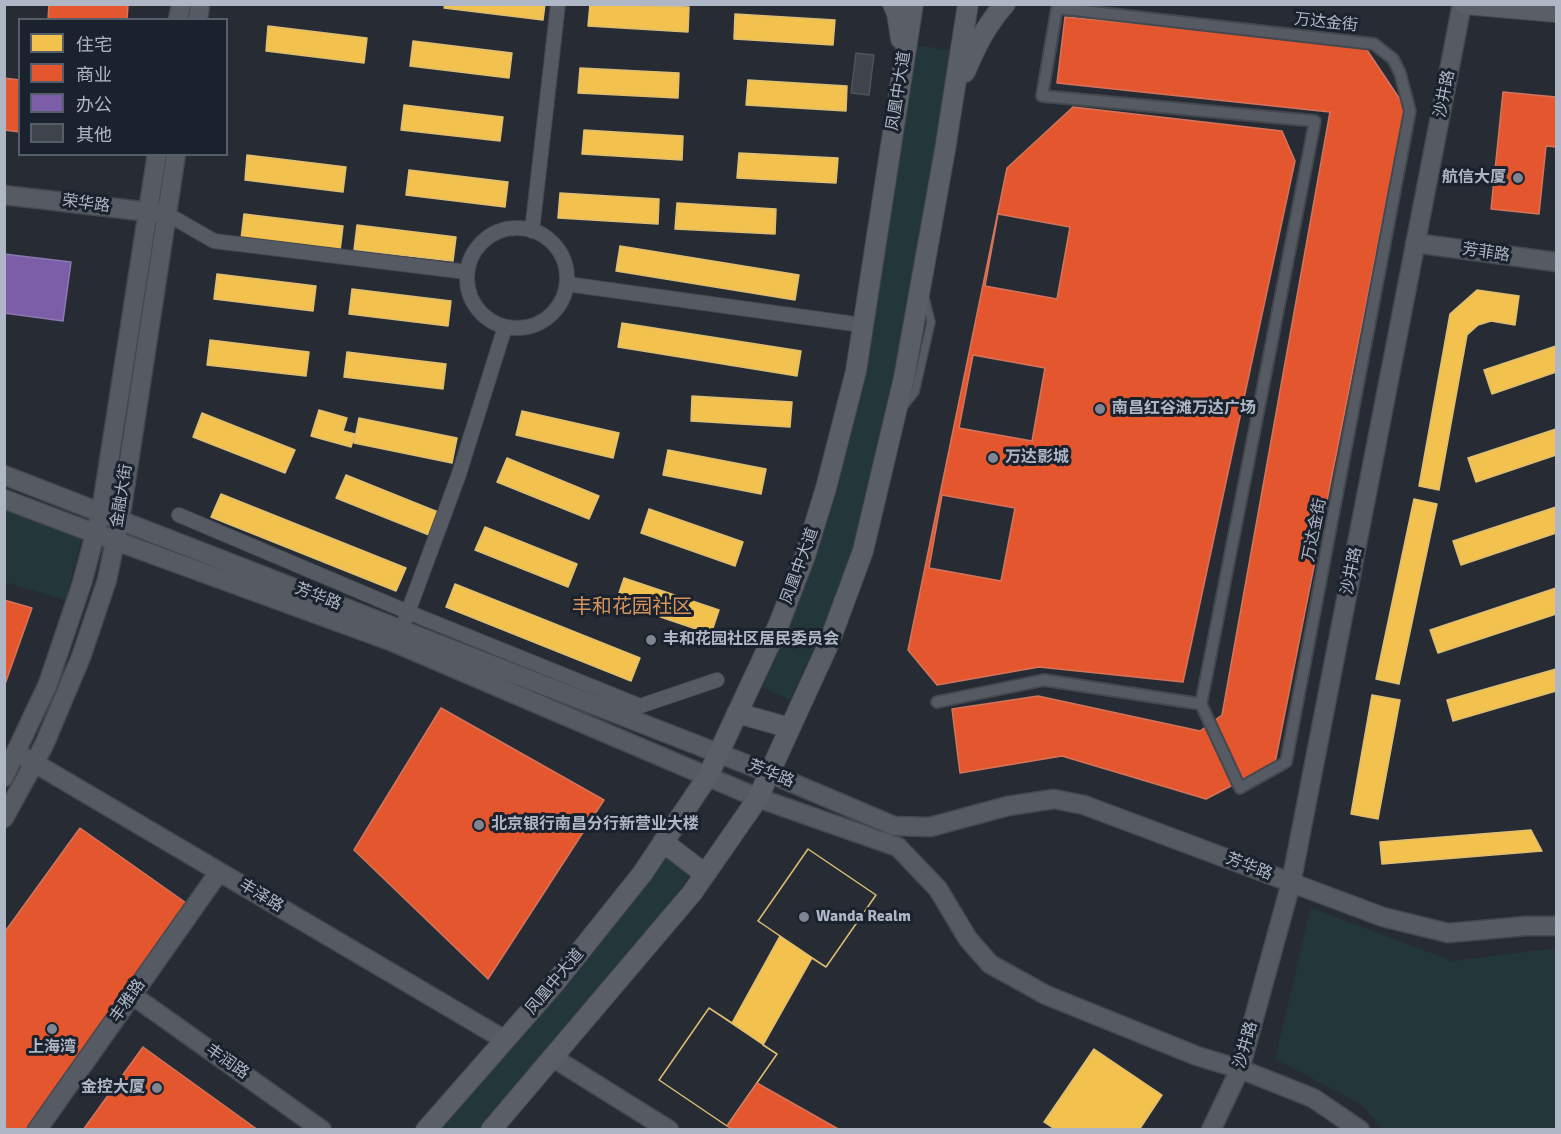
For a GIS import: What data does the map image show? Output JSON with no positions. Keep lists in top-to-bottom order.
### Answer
{
  "streets": {
    "main road": ["凤凰中大道"],
    "street": [
      "万达金街",
      "沙井路",
      "荣华路",
      "芳菲路",
      "金融大街",
      "芳华路",
      "丰泽路",
      "丰雅路",
      "丰润路"
    ]
  },
  "crossings": [
    ["凤凰中大道", "芳华路"],
    ["凤凰中大道", "丰泽路"],
    ["沙井路", "芳菲路"],
    ["沙井路", "芳华路"],
    ["荣华路", "金融大街"],
    ["金融大街", "芳华路"],
    ["金融大街", "丰泽路"],
    ["丰泽路", "丰雅路"],
    ["丰雅路", "丰润路"]
  ],
  "districts": ["丰和花园社区"],
  "places": [
    "航信大厦",
    "南昌红谷滩万达广场",
    "万达影城",
    "丰和花园社区居民委员会",
    "北京银行南昌分行新营业大楼",
    "Wanda Realm",
    "上海湾",
    "金控大厦"
  ],
  "legend": [
    "住宅",
    "商业",
    "办公",
    "其他"
  ]
}
